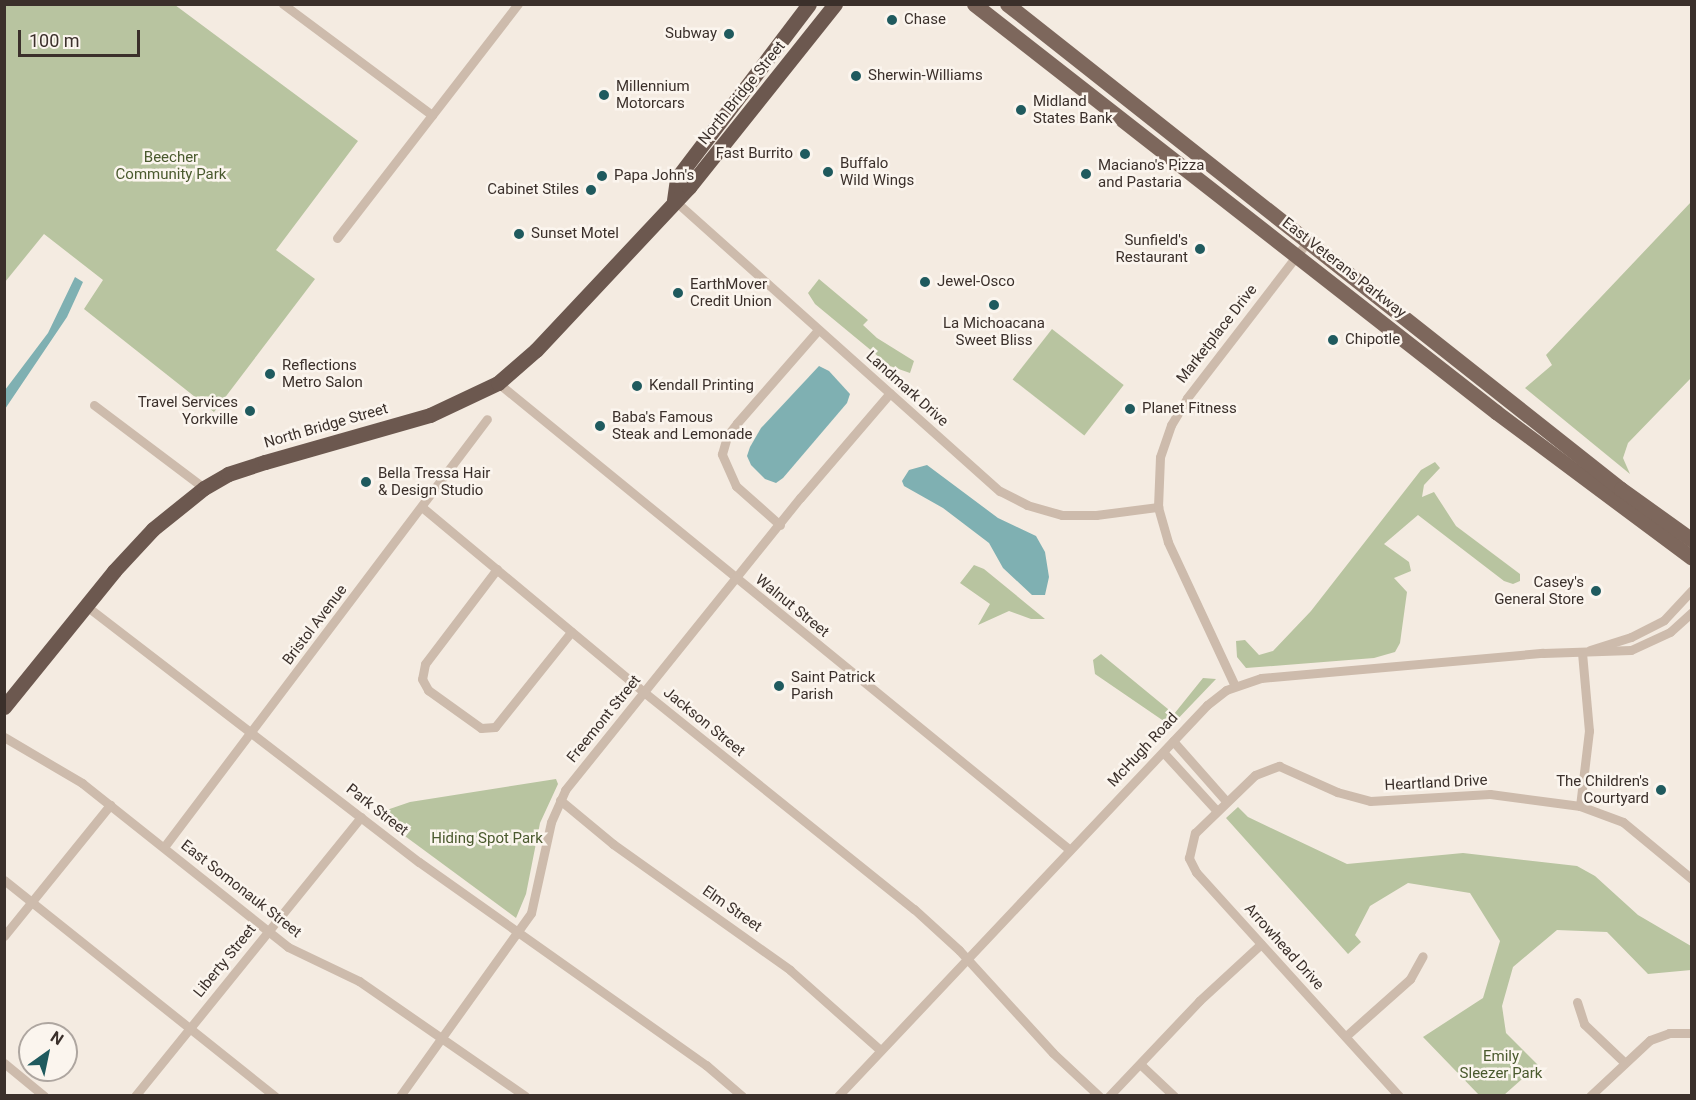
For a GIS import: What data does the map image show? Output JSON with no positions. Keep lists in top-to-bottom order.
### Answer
{
  "streets": {
    "highway": ["North Bridge Street"],
    "main road": ["East Veterans Parkway"],
    "street": [
      "Marketplace Drive",
      "Landmark Drive",
      "Walnut Street",
      "Bristol Avenue",
      "Freemont Street",
      "Jackson Street",
      "McHugh Road",
      "Heartland Drive",
      "Park Street",
      "East Somonauk Street",
      "Elm Street",
      "Arrowhead Drive",
      "Liberty Street"
    ]
  },
  "crossings": [
    ["North Bridge Street", "Landmark Drive"],
    ["North Bridge Street", "Walnut Street"],
    ["North Bridge Street", "Park Street"],
    ["East Veterans Parkway", "Marketplace Drive"],
    ["Marketplace Drive", "Landmark Drive"],
    ["Marketplace Drive", "McHugh Road"],
    ["Landmark Drive", "Freemont Street"],
    ["Walnut Street", "Freemont Street"],
    ["Walnut Street", "McHugh Road"],
    ["Bristol Avenue", "Jackson Street"],
    ["Bristol Avenue", "Park Street"],
    ["Bristol Avenue", "East Somonauk Street"],
    ["Freemont Street", "Jackson Street"],
    ["Freemont Street", "Park Street"],
    ["Freemont Street", "East Somonauk Street"],
    ["Freemont Street", "Elm Street"],
    ["Jackson Street", "McHugh Road"],
    ["McHugh Road", "Elm Street"],
    ["Heartland Drive", "Arrowhead Drive"],
    ["Park Street", "Liberty Street"],
    ["East Somonauk Street", "Liberty Street"]
  ],
  "parks": ["Beecher Community Park", "Hiding Spot Park", "Emily Sleezer Park"],
  "places": [
    "Chase",
    "Subway",
    "Sherwin-Williams",
    "Millennium Motorcars",
    "Midland States Bank",
    "Fast Burrito",
    "Buffalo Wild Wings",
    "Maciano's Pizza and Pastaria",
    "Papa John's",
    "Cabinet Stiles",
    "Sunset Motel",
    "Sunfield's Restaurant",
    "Jewel-Osco",
    "EarthMover Credit Union",
    "La Michoacana Sweet Bliss",
    "Chipotle",
    "Reflections Metro Salon",
    "Kendall Printing",
    "Planet Fitness",
    "Travel Services Yorkville",
    "Baba's Famous Steak and Lemonade",
    "Bella Tressa Hair & Design Studio",
    "Casey's General Store",
    "Saint Patrick Parish",
    "The Children's Courtyard"
  ],
  "scale_bar": "100 m",
  "north": "top right"
}
